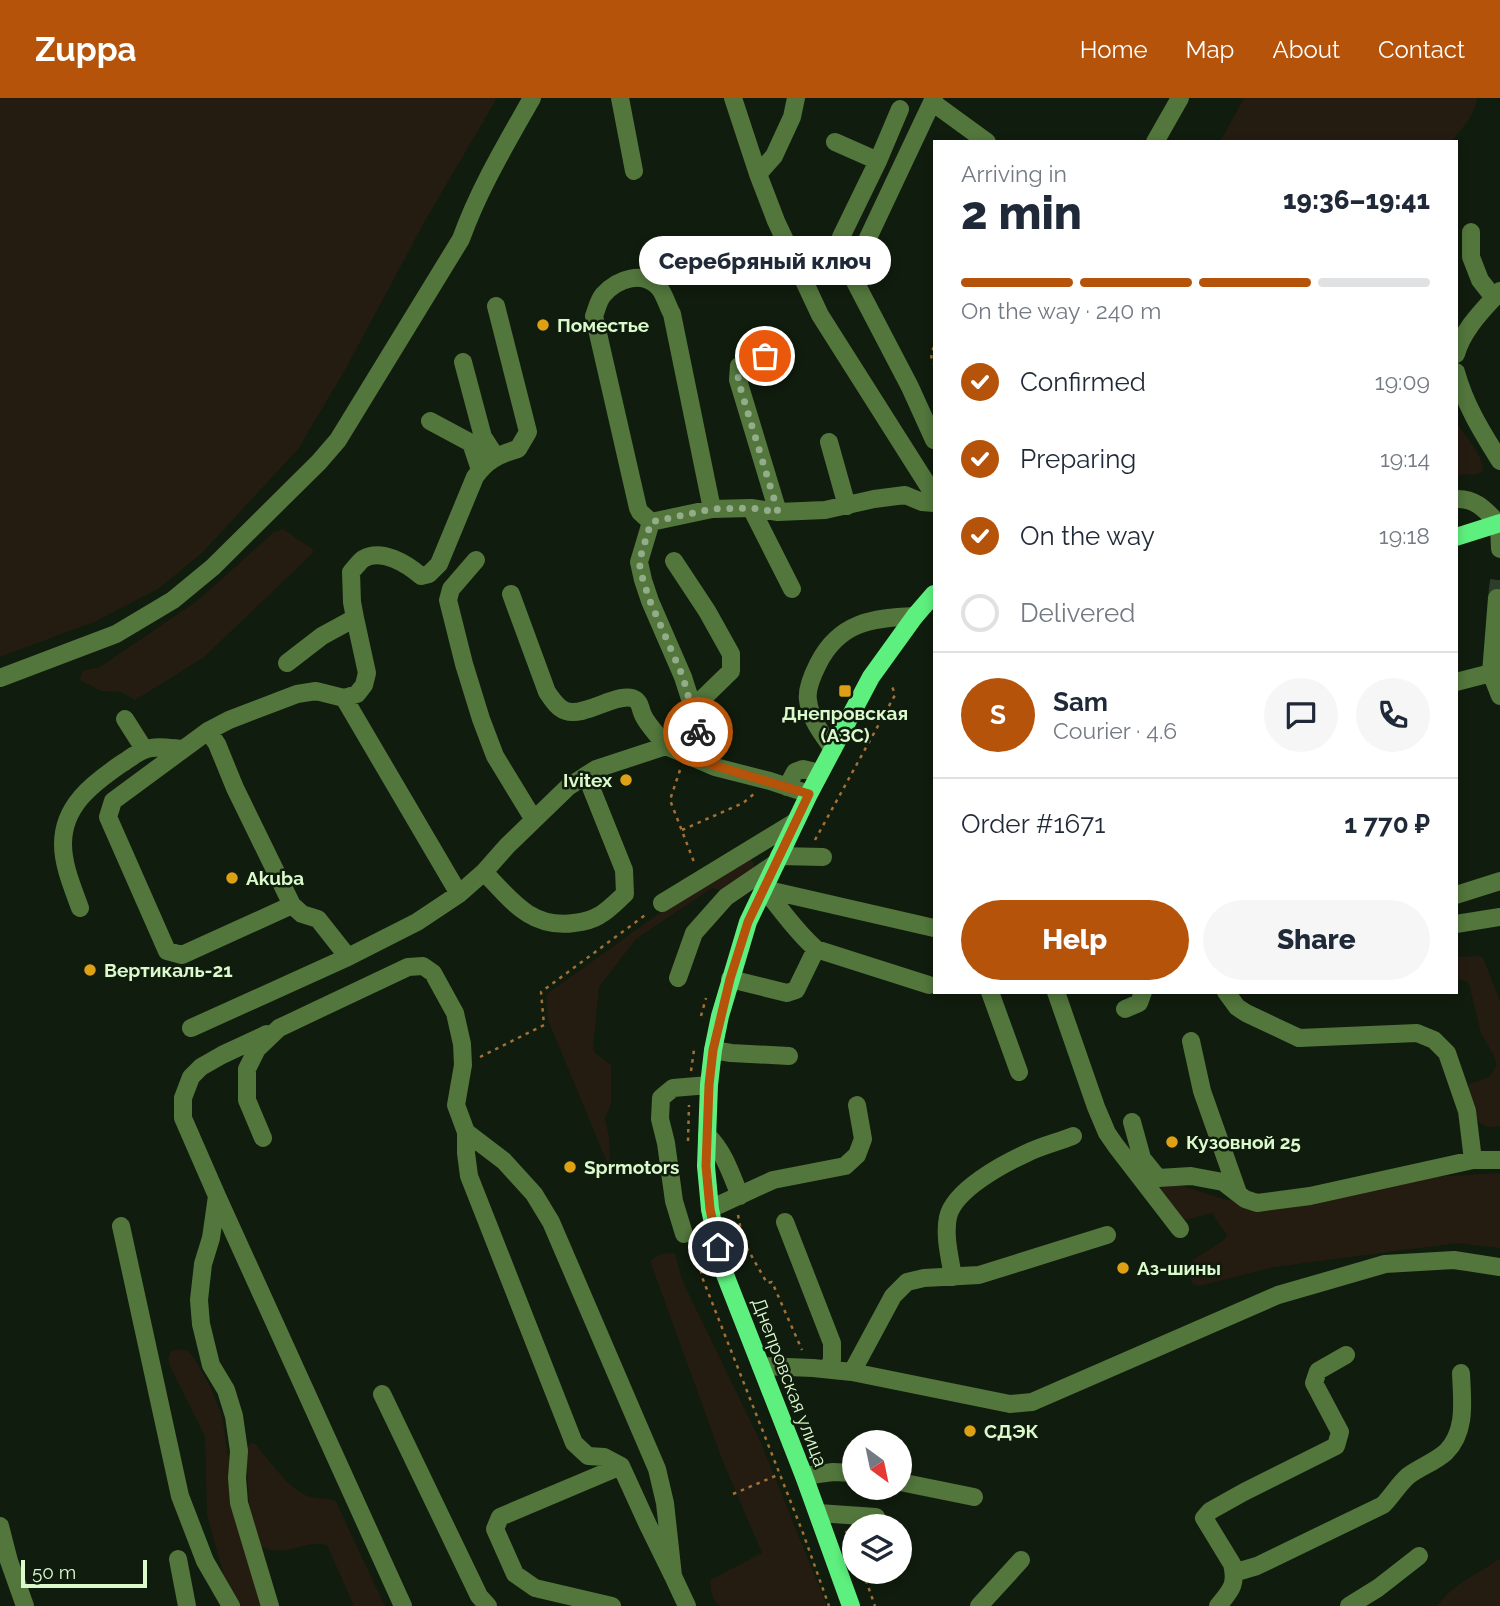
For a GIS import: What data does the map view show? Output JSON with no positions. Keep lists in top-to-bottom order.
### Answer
{
  "streets": {
    "main road": ["Днепровская улица"]
  },
  "places": {
    "other": [
      "Поместье",
      "Серебряный ключ",
      "Ivitex",
      "Akuba",
      "Вертикаль-21",
      "Кузовной 25",
      "Sprmotors",
      "Аз-шины",
      "СДЭК"
    ],
    "transit": ["Днепровская (АЗС)"]
  },
  "scale_bar": "50 m",
  "north": "bottom right",
  "page": {
    "header": "Zuppa",
    "nav": [
      "Home",
      "Map",
      "About",
      "Contact"
    ],
    "heading": ["2 min", "Arriving in", "19:36–19:41"],
    "panel": [
      "Sam",
      "Courier · 4.6",
      "Order #1671",
      "1 770 ₽"
    ],
    "bubble": "Серебряный ключ",
    "bar": "On the way · 240 m",
    "list": [
      ["Confirmed", "19:09"],
      ["Preparing", "19:14"],
      ["On the way", "19:18"],
      "Delivered"
    ],
    "round": "S",
    "buttons": ["Help", "Share"],
    "scale": "50 m"
  }
}
